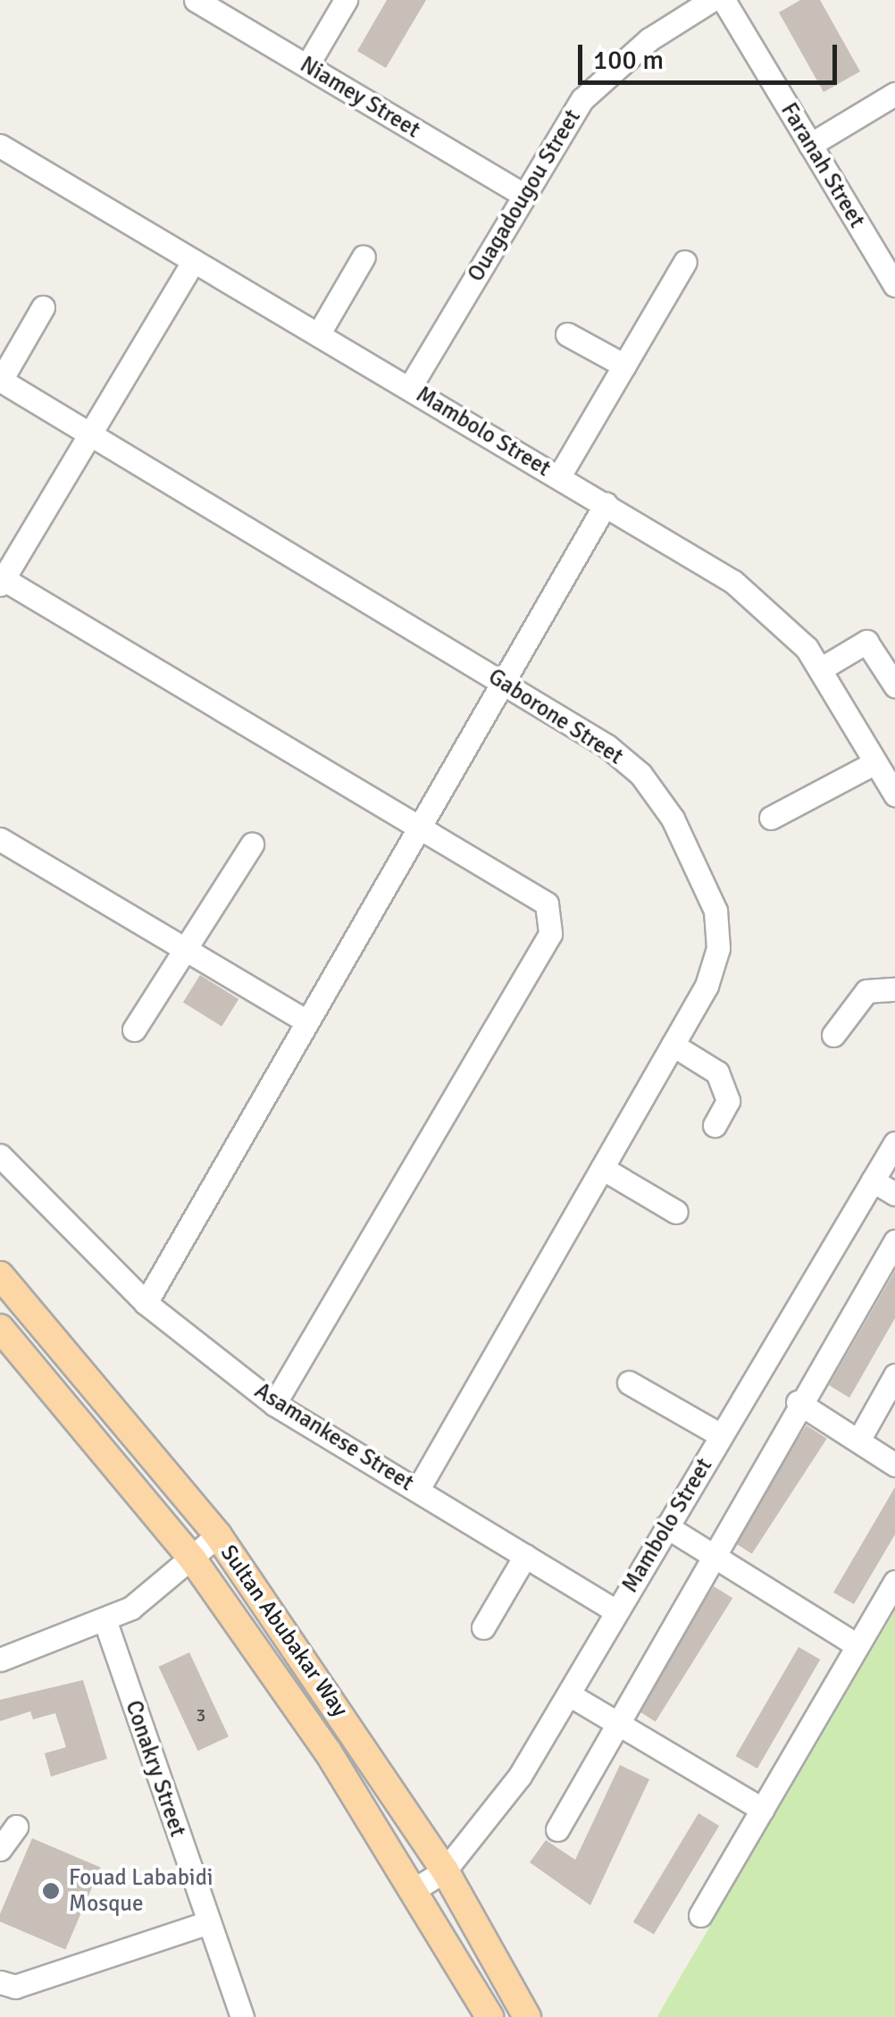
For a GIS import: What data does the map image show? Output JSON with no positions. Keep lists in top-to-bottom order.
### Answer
{
  "streets": {
    "main road": ["Sultan Abubakar Way"],
    "street": [
      "Niamey Street",
      "Faranah Street",
      "Ouagadougou Street",
      "Mambolo Street",
      "Gaborone Street",
      "Asamankese Street",
      "Conakry Street"
    ]
  },
  "crossings": [
    ["Niamey Street", "Ouagadougou Street"],
    ["Faranah Street", "Ouagadougou Street"],
    ["Ouagadougou Street", "Mambolo Street"],
    ["Mambolo Street", "Asamankese Street"],
    ["Mambolo Street", "Sultan Abubakar Way"],
    ["Gaborone Street", "Asamankese Street"]
  ],
  "places": ["Fouad Lababidi Mosque"],
  "house_numbers": ["3"],
  "scale_bar": "100 m"
}
